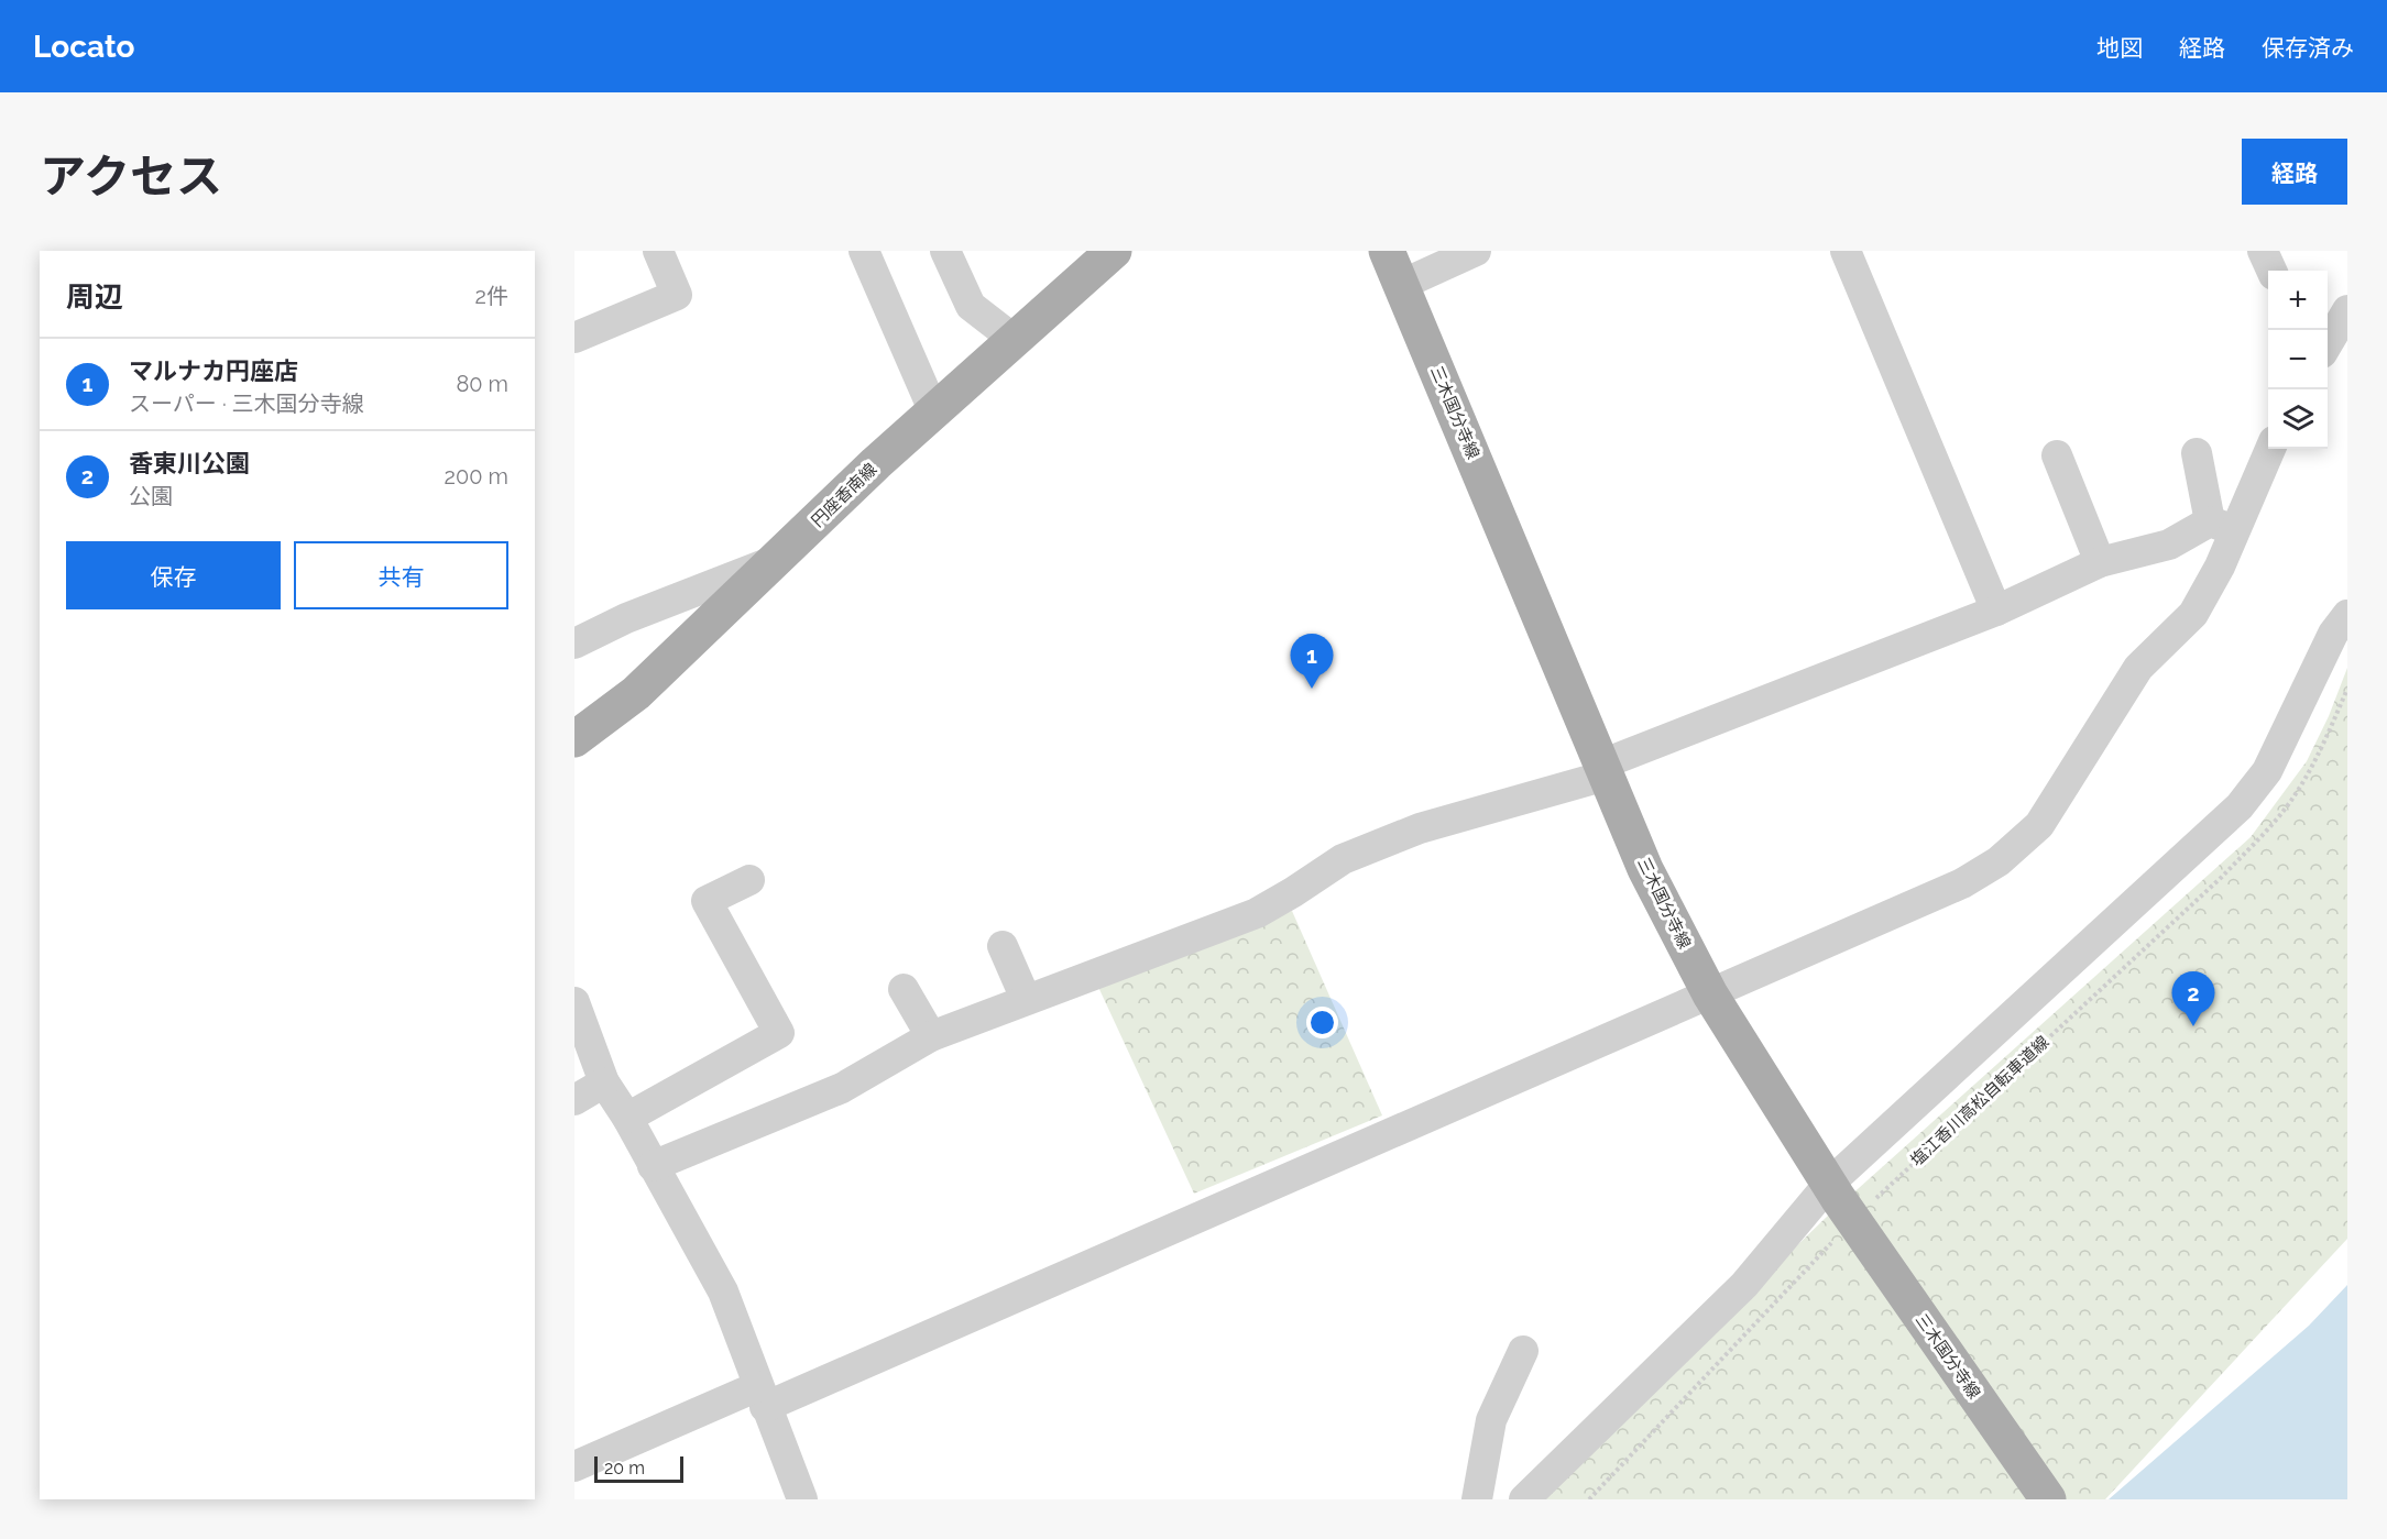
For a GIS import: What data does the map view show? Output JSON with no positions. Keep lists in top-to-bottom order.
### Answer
{
  "streets": {
    "main road": ["三木国分寺線", "円座香南線"],
    "path": ["塩江香川高松自転車道線"]
  },
  "scale_bar": "20 m",
  "page": {
    "header": "Locato",
    "nav": ["地図", "経路", "保存済み"],
    "title": "アクセス",
    "buttons": [
      "経路",
      ["保存", "共有"]
    ],
    "heading": ["周辺", "2件"],
    "map_buttons": ["+", "−"],
    "list": [
      {
        "mark": "1",
        "name": "マルナカ円座店",
        "note": "スーパー · 三木国分寺線",
        "value": "80 m"
      },
      {
        "mark": "2",
        "name": "香東川公園",
        "note": "公園",
        "value": "200 m"
      }
    ],
    "pins": ["1", "2"],
    "scale": "20 m"
  }
}
